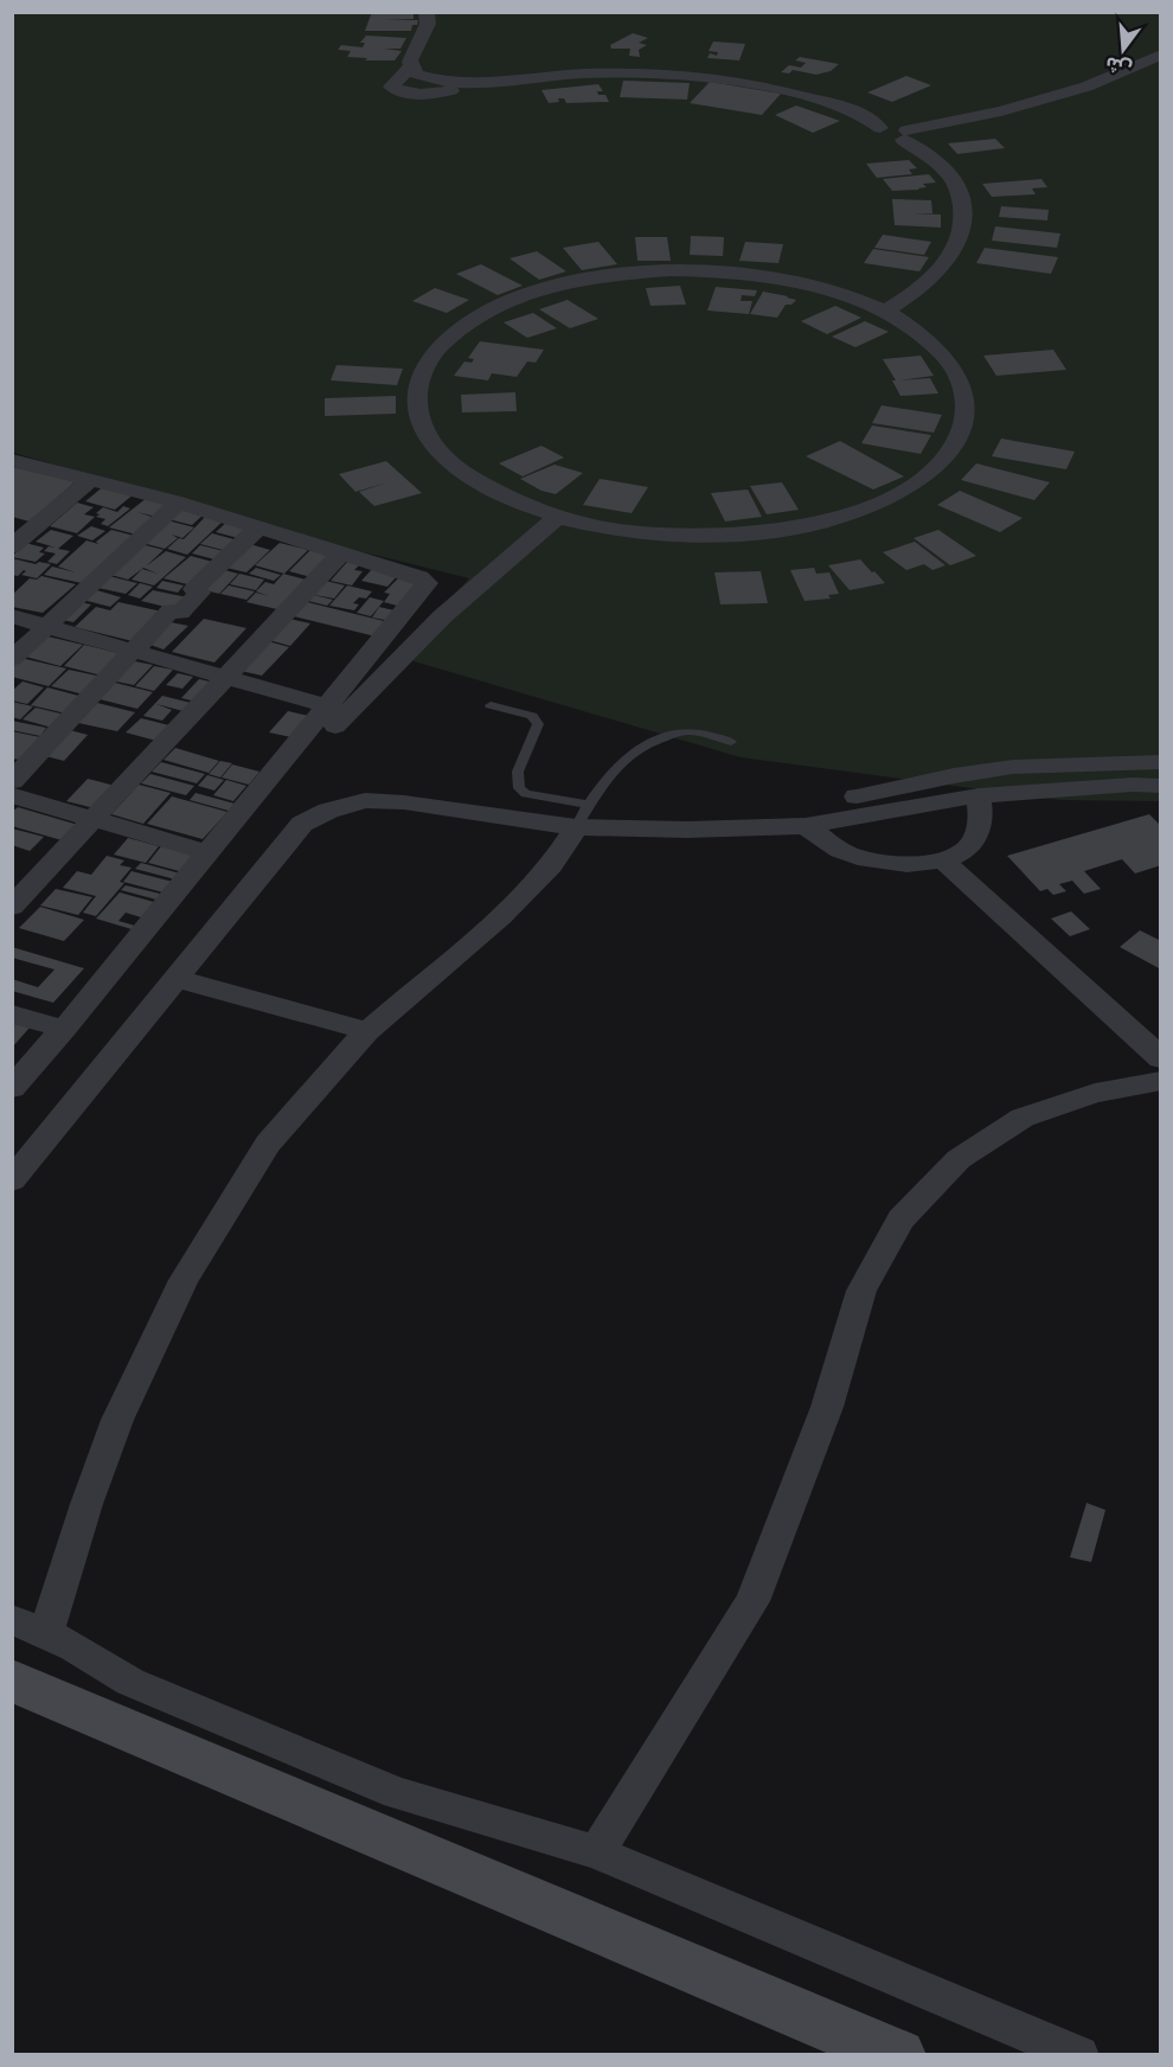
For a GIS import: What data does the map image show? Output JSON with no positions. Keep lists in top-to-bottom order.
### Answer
{
  "north": "bottom"
}
